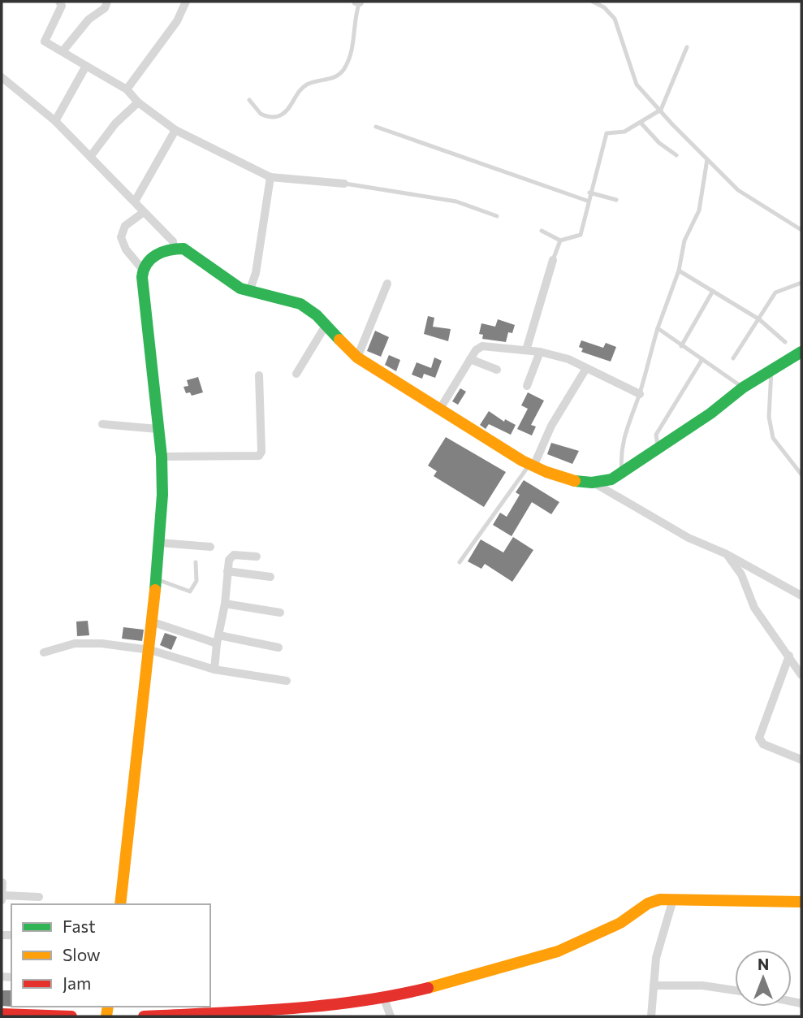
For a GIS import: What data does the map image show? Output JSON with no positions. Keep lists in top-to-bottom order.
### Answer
{
  "legend": ["Fast", "Slow", "Jam"],
  "north": "top"
}
